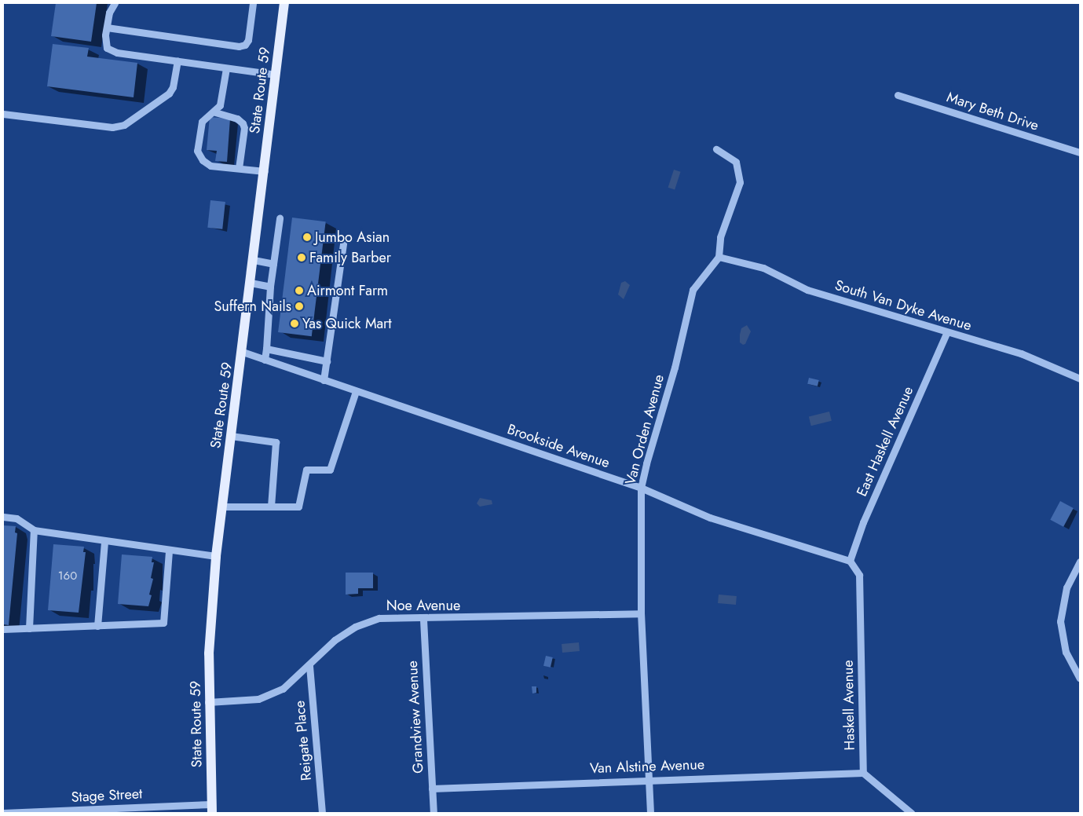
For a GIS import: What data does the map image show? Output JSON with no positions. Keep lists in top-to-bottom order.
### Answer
{
  "streets": {
    "main road": ["State Route 59"],
    "street": [
      "Mary Beth Drive",
      "South Van Dyke Avenue",
      "Van Orden Avenue",
      "East Haskell Avenue",
      "Brookside Avenue",
      "Noe Avenue",
      "Haskell Avenue",
      "Grandview Avenue",
      "Reigate Place",
      "Van Alstine Avenue",
      "Stage Street"
    ]
  },
  "crossings": [
    ["State Route 59", "Brookside Avenue"],
    ["State Route 59", "Noe Avenue"],
    ["State Route 59", "Stage Street"],
    ["South Van Dyke Avenue", "Van Orden Avenue"],
    ["South Van Dyke Avenue", "East Haskell Avenue"],
    ["Van Orden Avenue", "Brookside Avenue"],
    ["Van Orden Avenue", "Noe Avenue"],
    ["Van Orden Avenue", "Van Alstine Avenue"],
    ["East Haskell Avenue", "Brookside Avenue"],
    ["East Haskell Avenue", "Haskell Avenue"],
    ["Brookside Avenue", "Haskell Avenue"],
    ["Noe Avenue", "Grandview Avenue"],
    ["Noe Avenue", "Reigate Place"],
    ["Haskell Avenue", "Van Alstine Avenue"],
    ["Grandview Avenue", "Van Alstine Avenue"]
  ],
  "places": [
    "Jumbo Asian",
    "Family Barber",
    "Airmont Farm",
    "Suffern Nails",
    "Yas Quick Mart"
  ],
  "house_numbers": ["160"]
}
